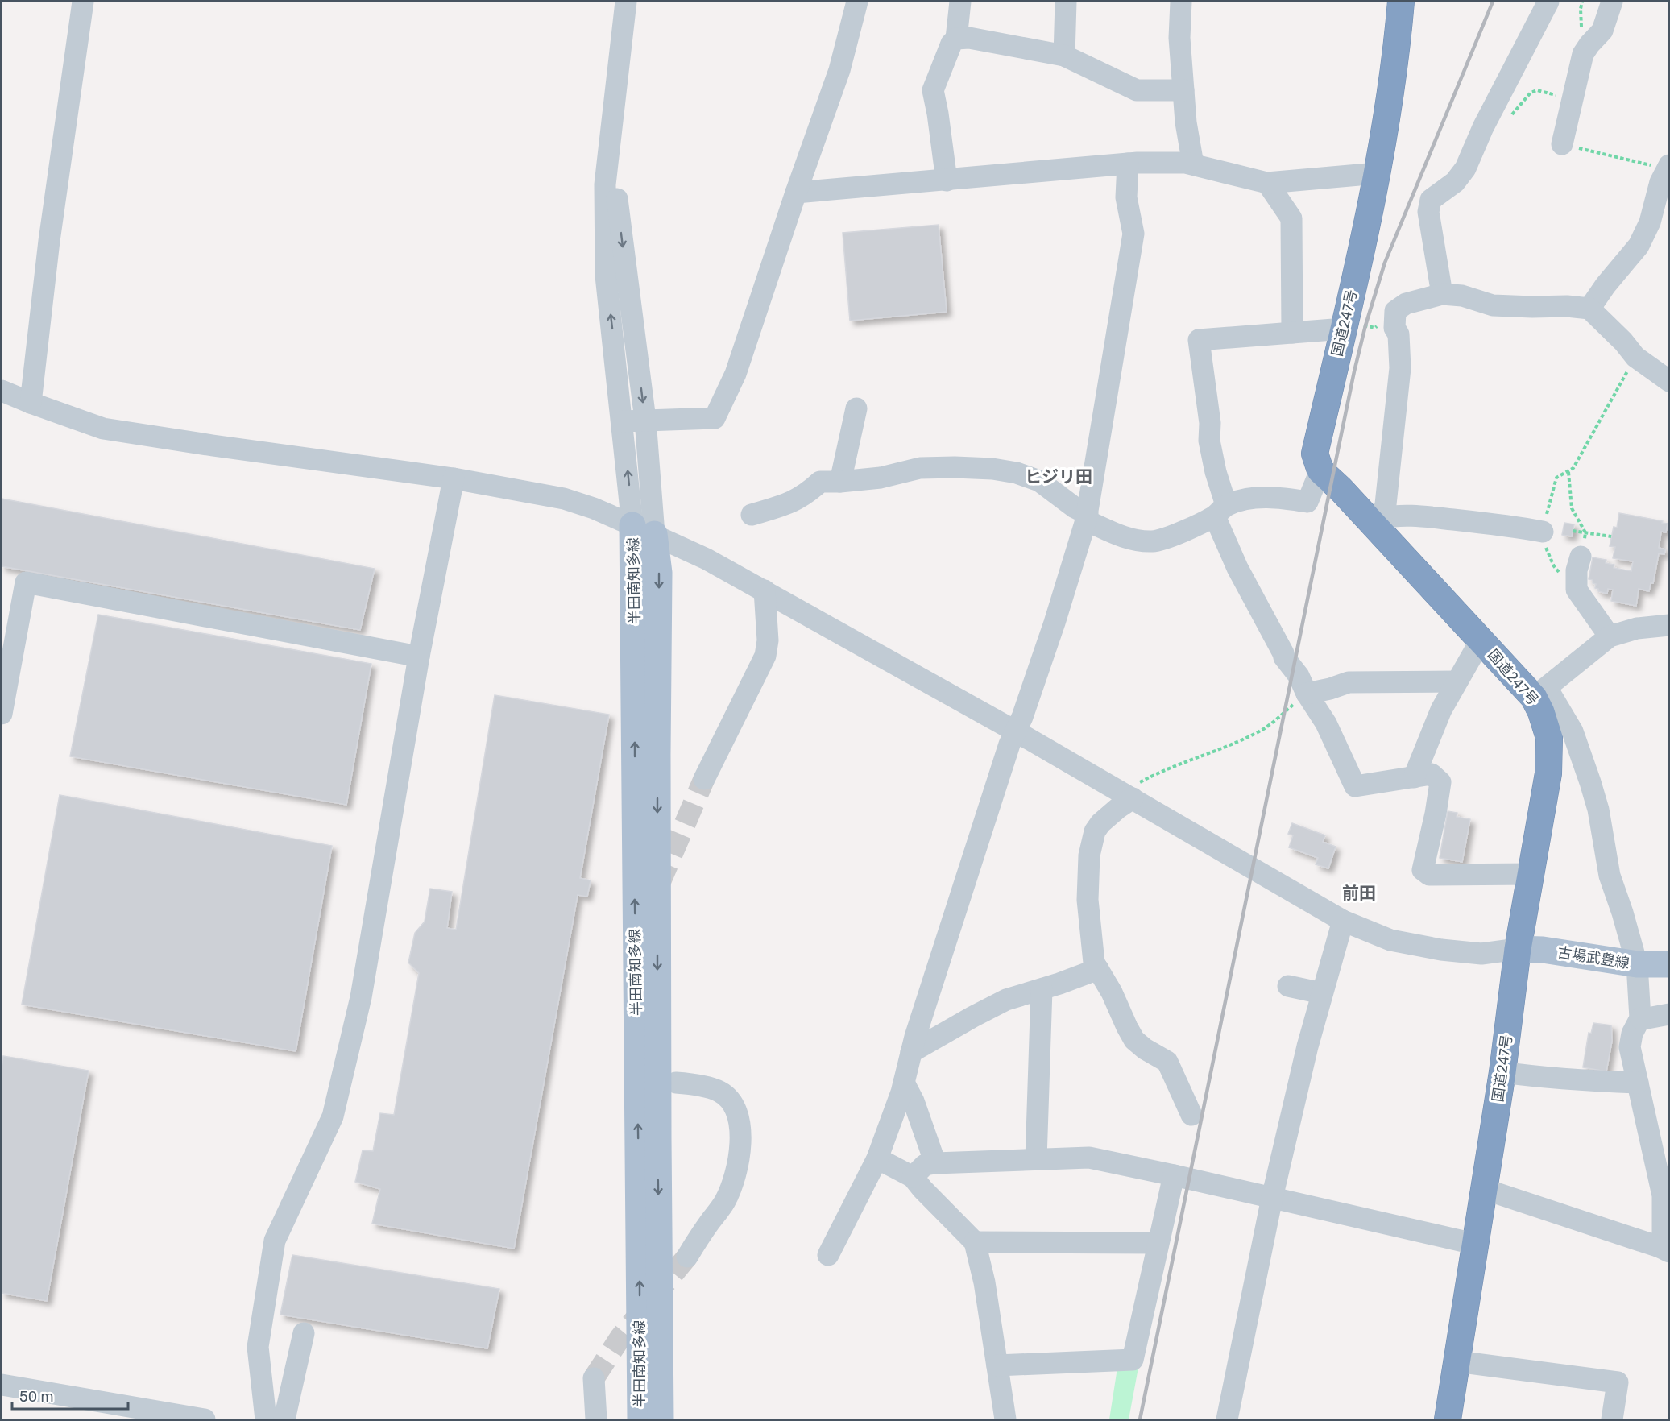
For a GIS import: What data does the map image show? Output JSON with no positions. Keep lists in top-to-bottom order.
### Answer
{
  "streets": {
    "highway": ["国道247号"],
    "main road": ["半田南知多線", "古場武豊線"]
  },
  "crossings": [
    ["国道247号", "古場武豊線"]
  ],
  "districts": ["ヒジリ田", "前田"],
  "scale_bar": "50 m"
}
